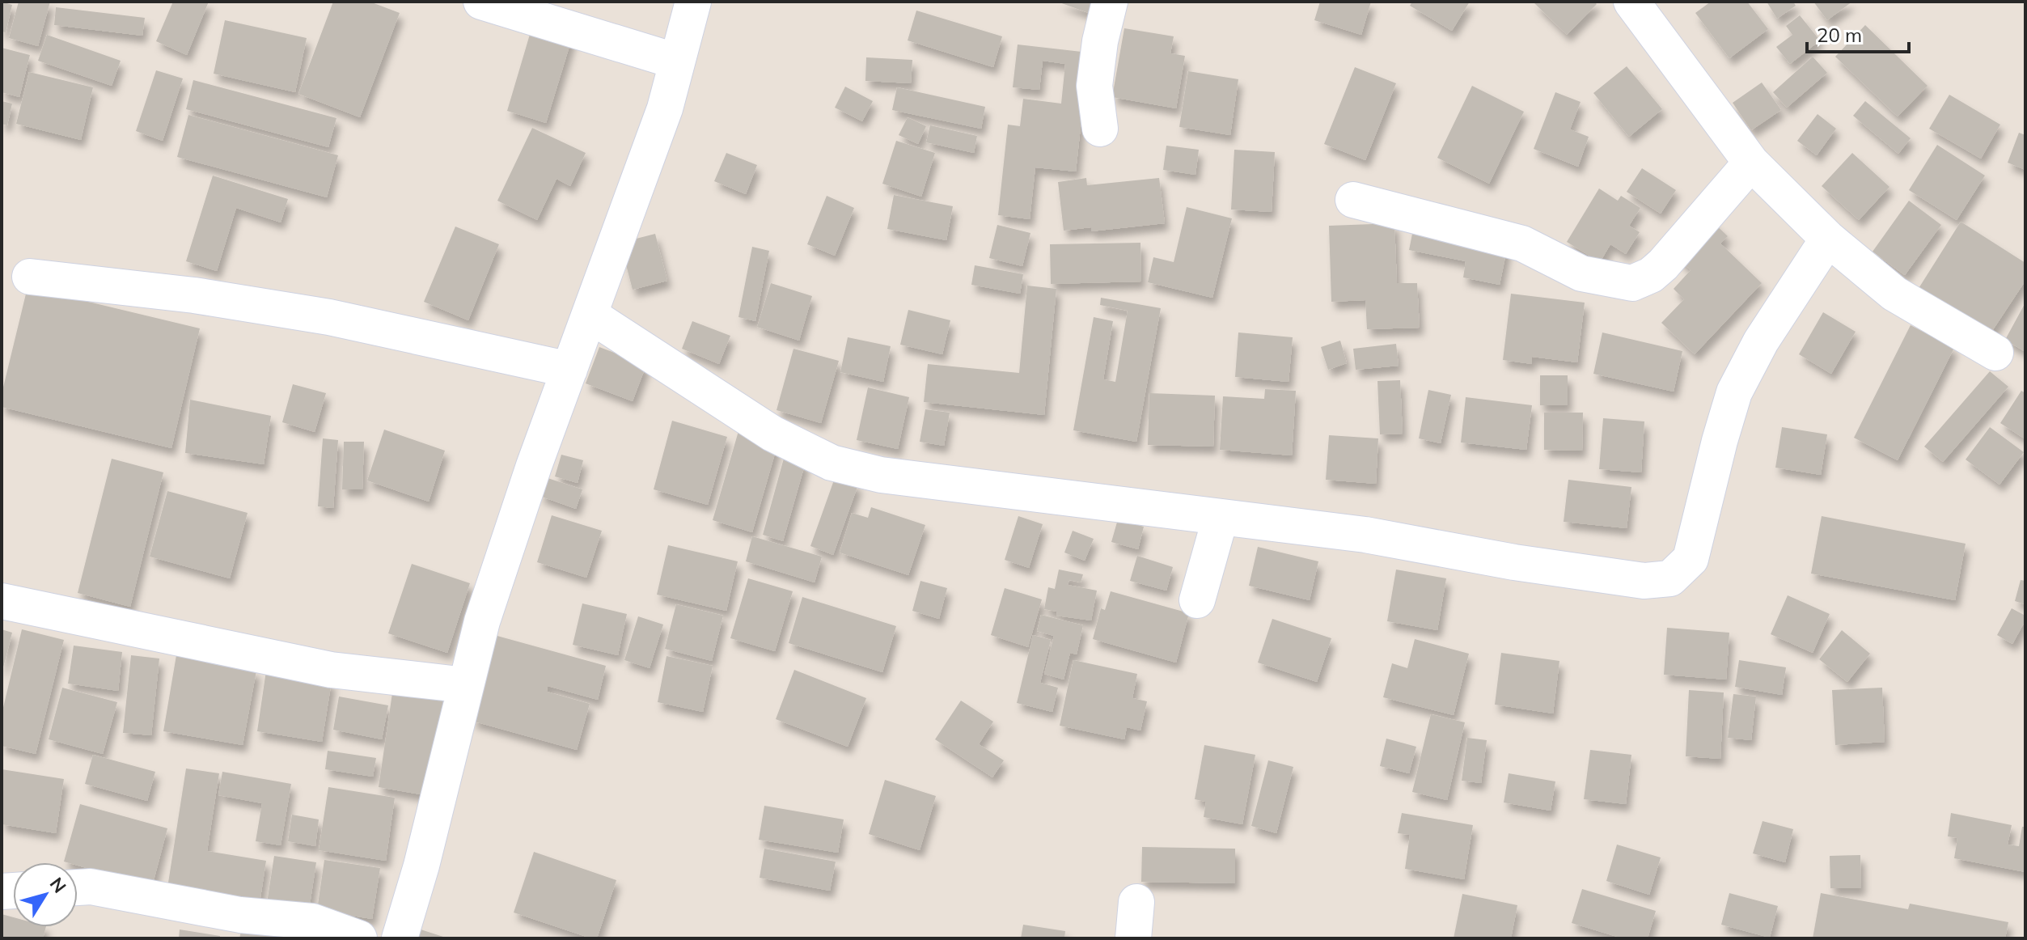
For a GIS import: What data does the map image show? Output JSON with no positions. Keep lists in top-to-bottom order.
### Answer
{
  "scale_bar": "20 m",
  "north": "top right"
}
